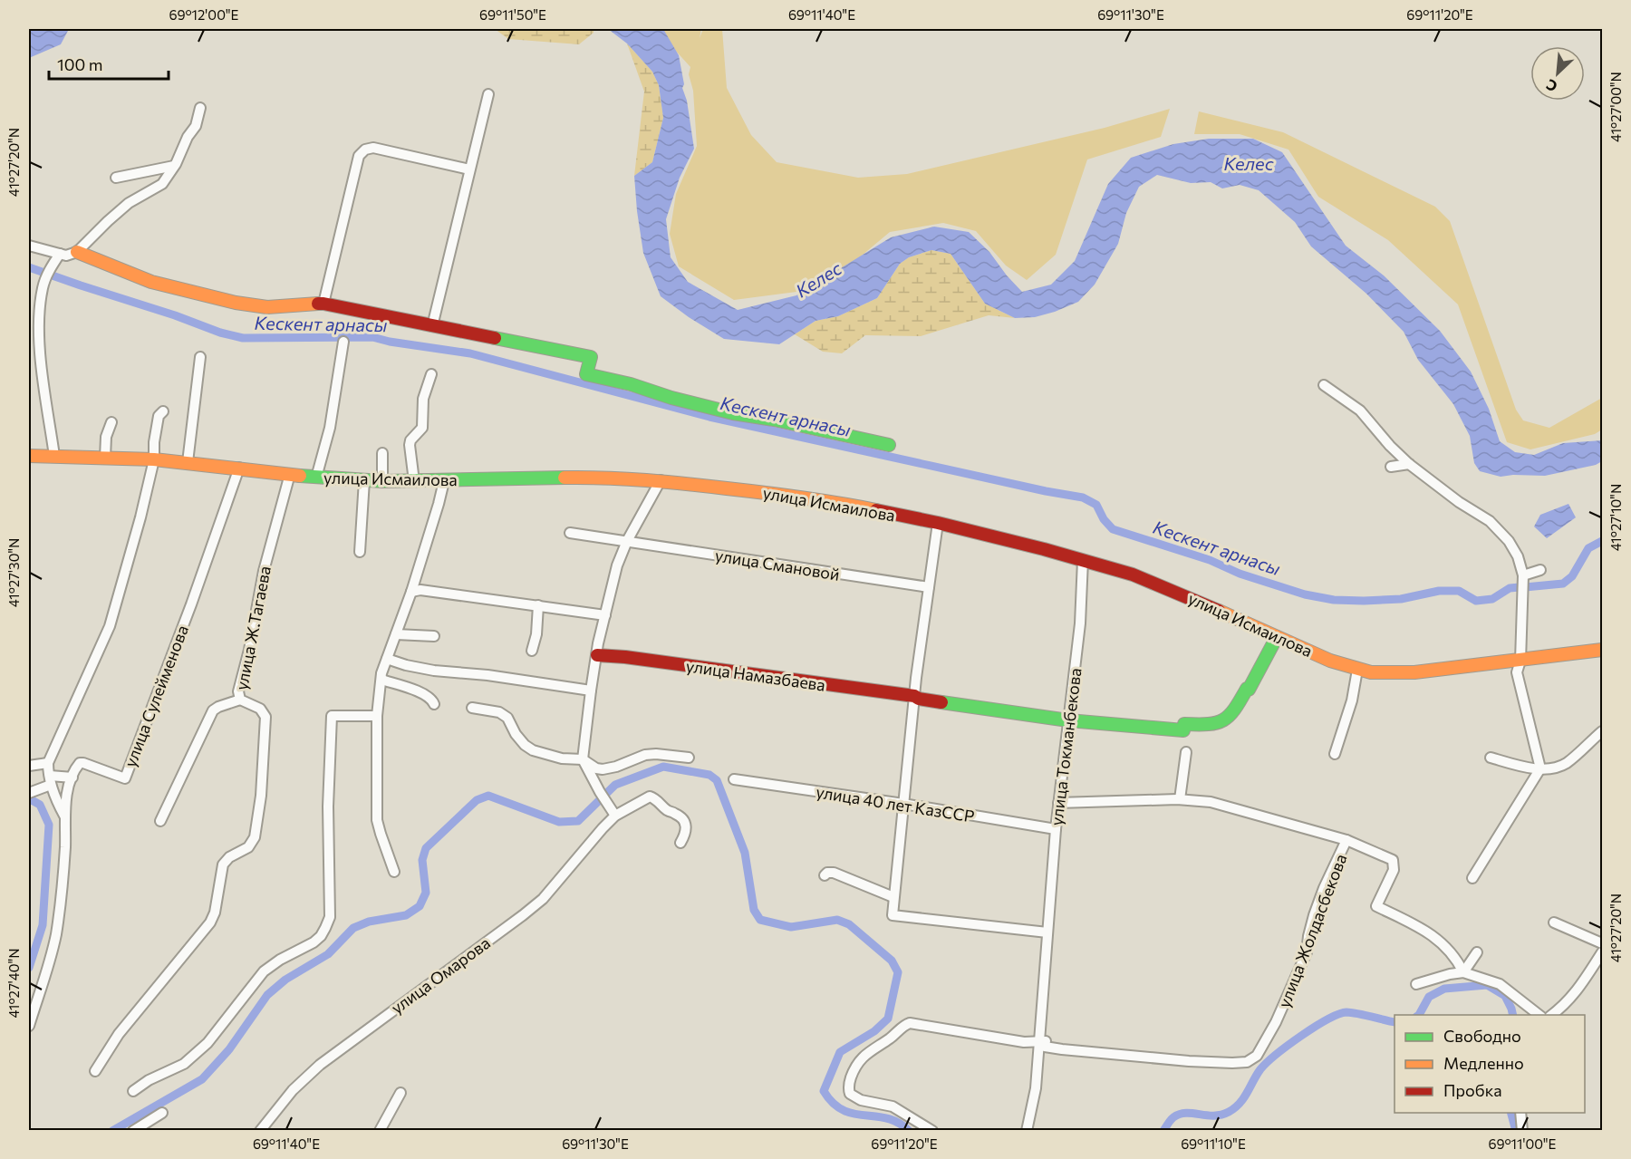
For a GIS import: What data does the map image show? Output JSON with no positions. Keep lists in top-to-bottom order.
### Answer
{
  "streets": {
    "main road": ["улица Исмаилова", "улица Намазбаева"],
    "street": [
      "улица Смановой",
      "улица Ж.Тагаева",
      "улица Сулейменова",
      "улица Токманбекова",
      "улица 40 лет КазССР",
      "улица Жолдасбекова",
      "улица Омарова"
    ]
  },
  "crossings": [
    ["улица Исмаилова", "улица Ж.Тагаева"],
    ["улица Исмаилова", "улица Намазбаева"],
    ["улица Исмаилова", "улица Сулейменова"],
    ["улица Исмаилова", "улица Токманбекова"],
    ["улица Намазбаева", "улица Токманбекова"],
    ["улица Токманбекова", "улица 40 лет КазССР"],
    ["улица Токманбекова", "улица Жолдасбекова"]
  ],
  "water": ["Келес", "Кескент арнасы"],
  "legend": ["Свободно", "Медленно", "Пробка"],
  "scale_bar": "100 m",
  "north": "bottom left",
  "coordinates": [
    "69°12'00\"E",
    "69°11'50\"E",
    "69°11'40\"E",
    "69°11'30\"E",
    "69°11'20\"E",
    "41°27'00\"N",
    "41°27'20\"N",
    "41°27'10\"N",
    "41°27'30\"N",
    "41°27'40\"N",
    "69°11'10\"E",
    "69°11'00\"E"
  ]
}
